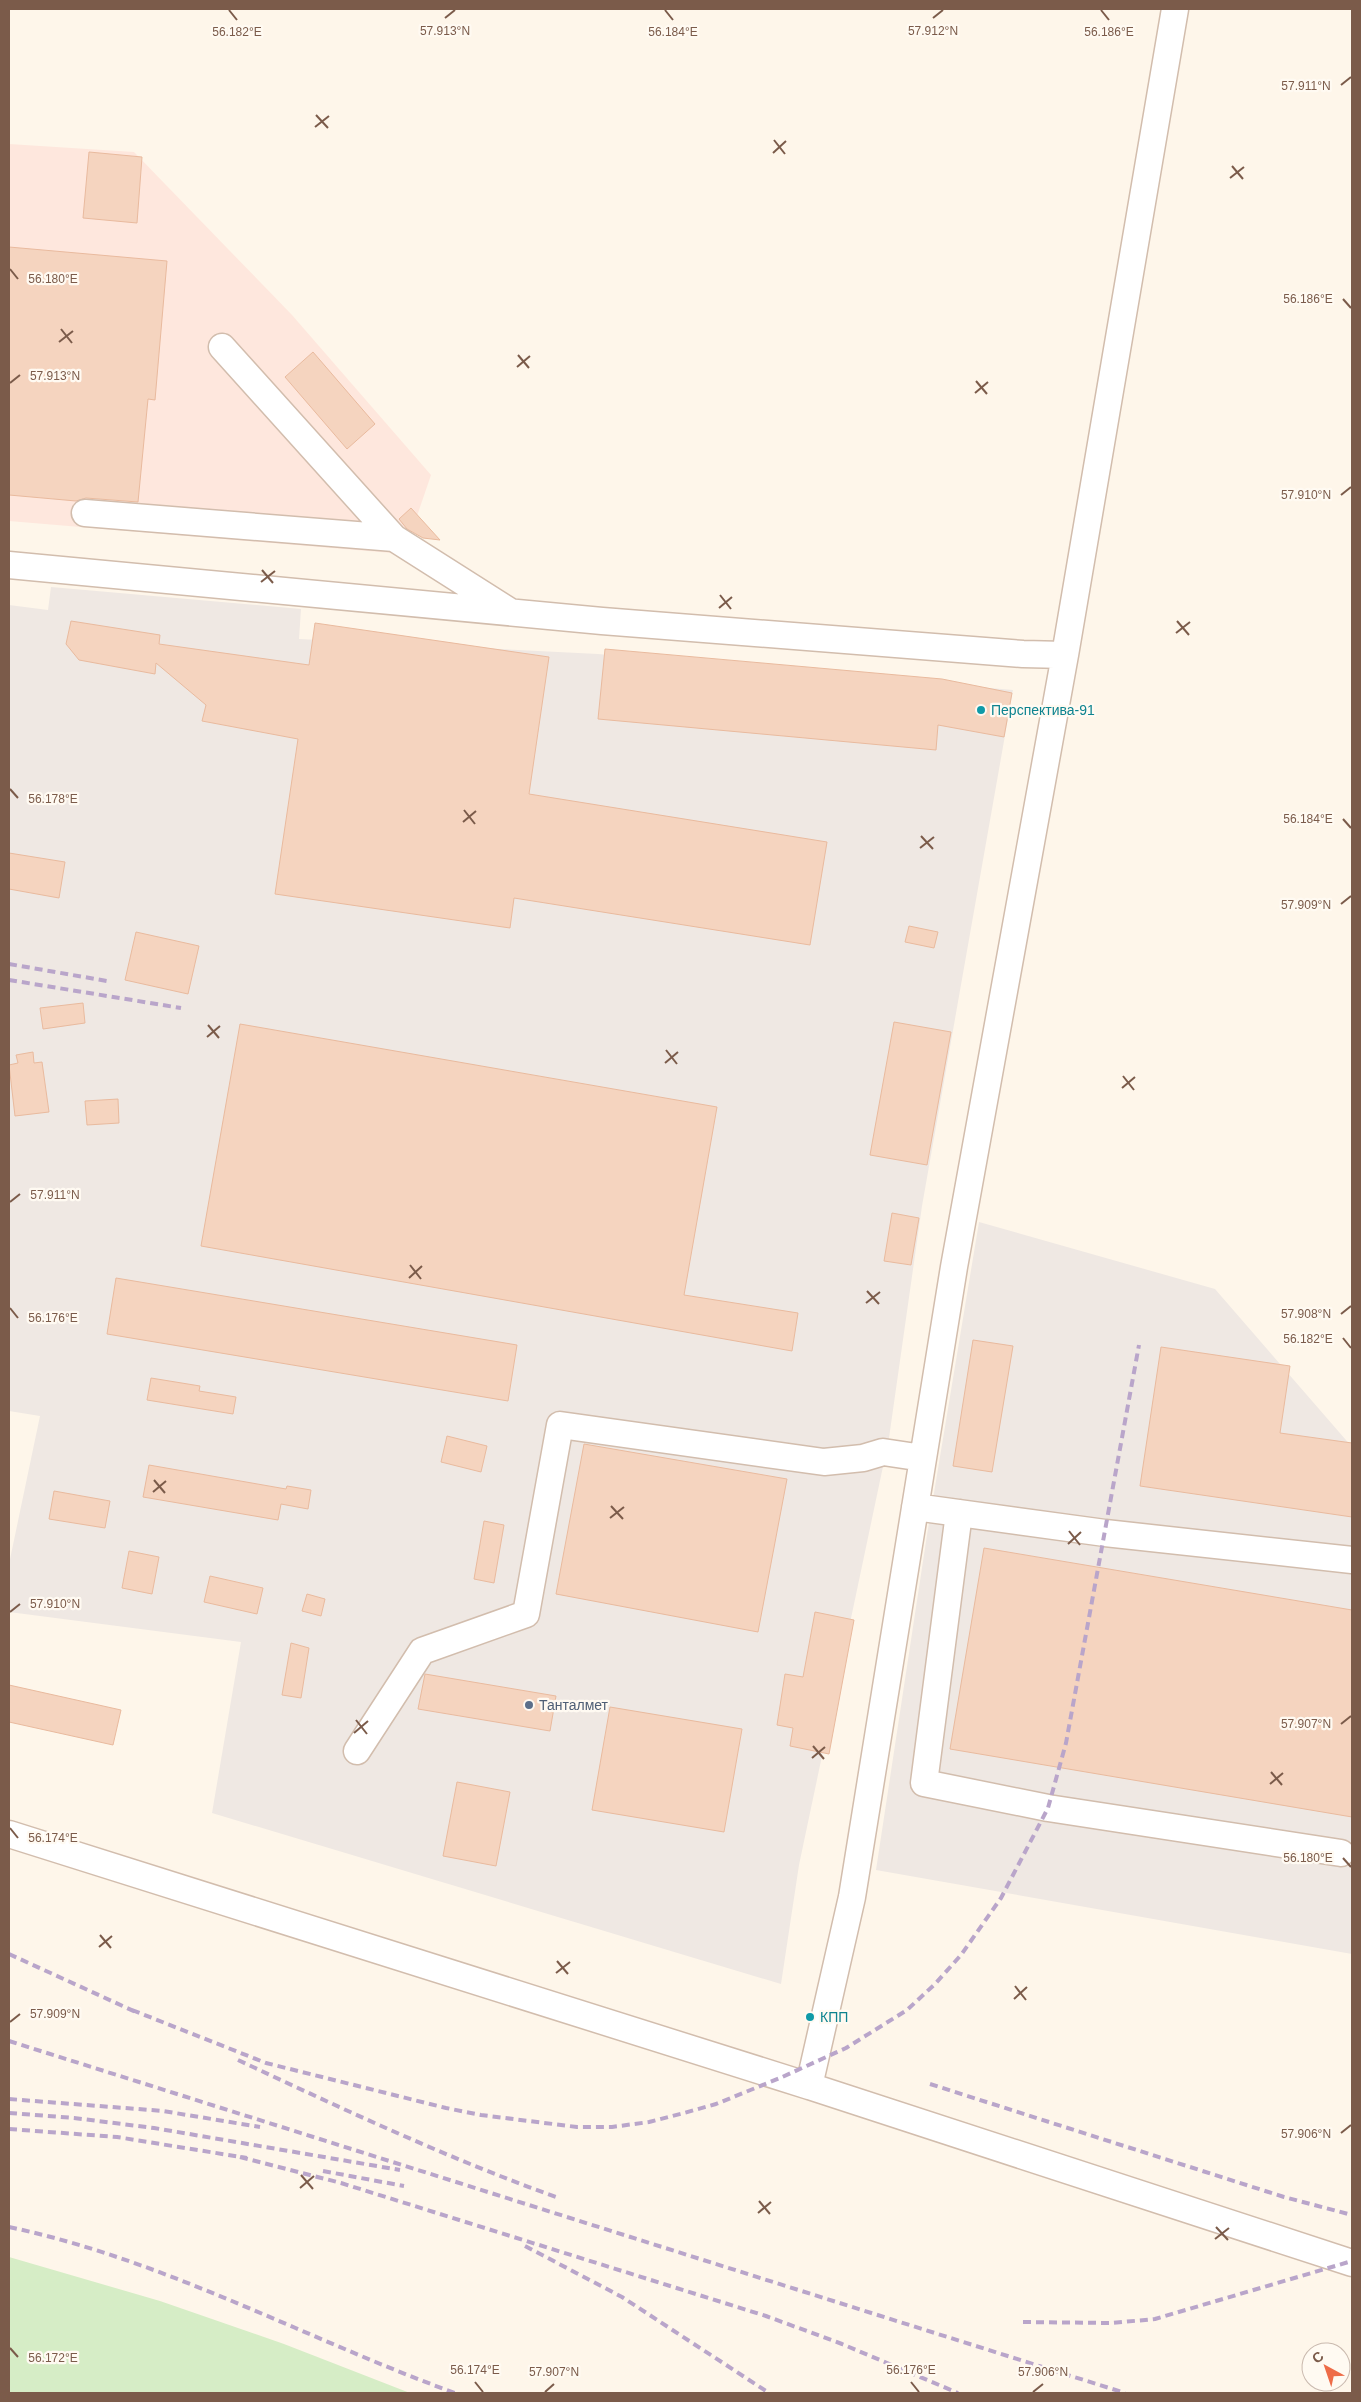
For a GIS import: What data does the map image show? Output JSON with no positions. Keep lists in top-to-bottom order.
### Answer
{
  "places": ["Перспектива-91", "Танталмет", "КПП"],
  "north": "top left",
  "coordinates": [
    "57.913°N",
    "57.912°N",
    "56.182°E",
    "56.184°E",
    "56.186°E",
    "57.911°N",
    "56.180°E",
    "57.910°N",
    "56.178°E",
    "57.909°N",
    "57.908°N",
    "56.176°E",
    "57.907°N",
    "56.174°E",
    "57.906°N",
    "56.172°E"
  ]
}
